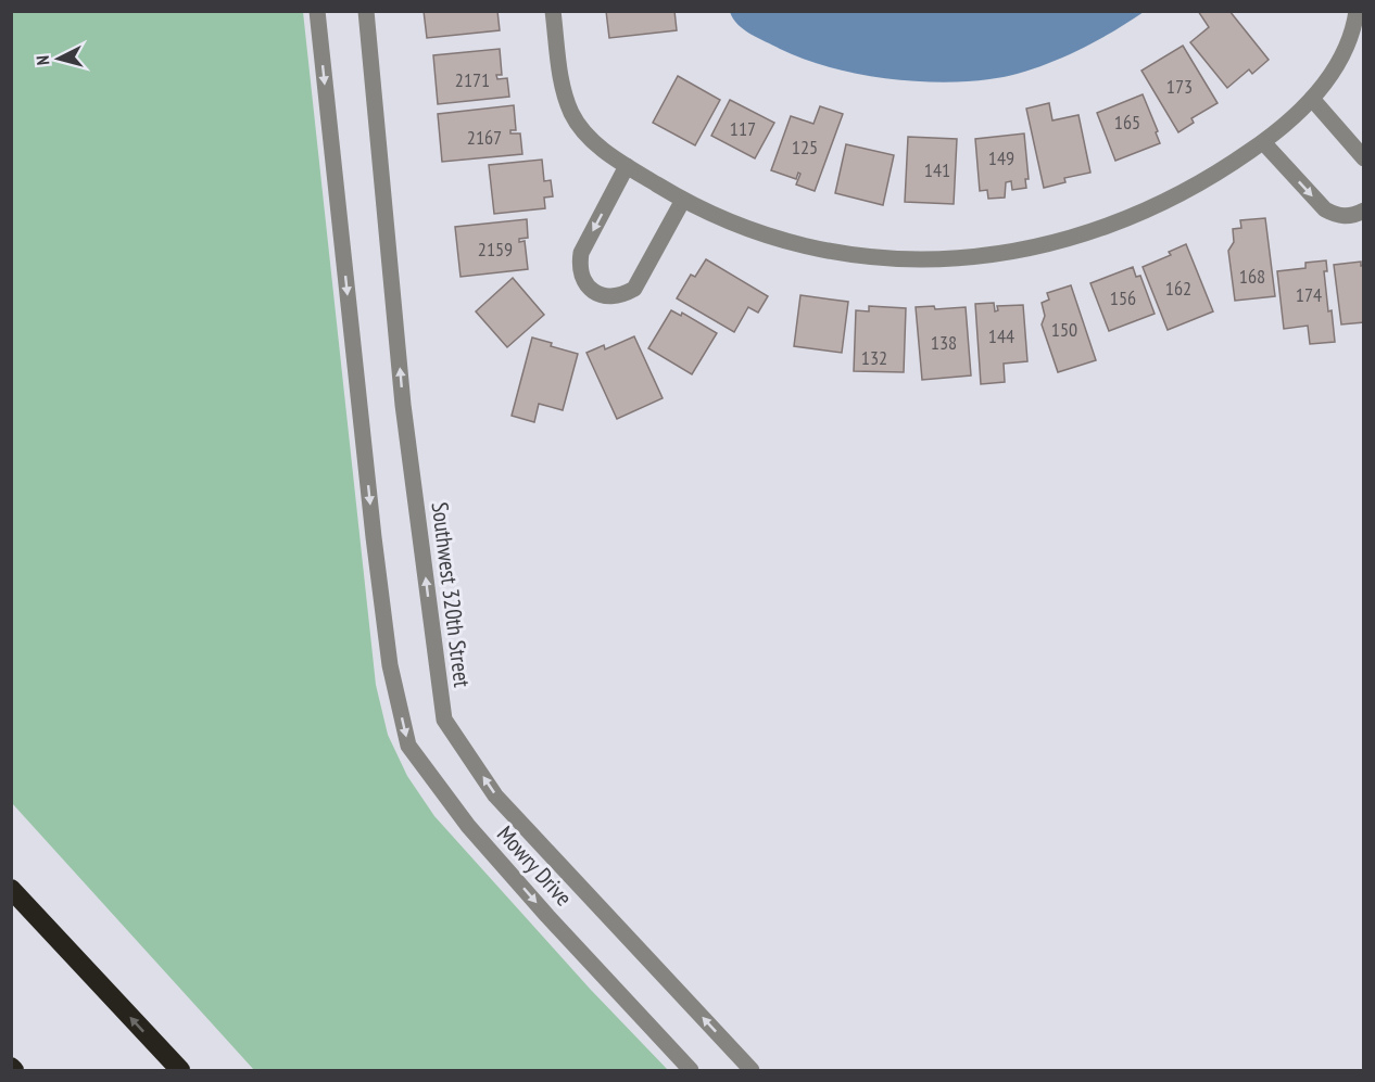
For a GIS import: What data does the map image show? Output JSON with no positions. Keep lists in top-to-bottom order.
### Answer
{
  "streets": {
    "street": ["Southwest 320th Street", "Mowry Drive"]
  },
  "one_way": ["Southwest 320th Street", "Mowry Drive"],
  "house_numbers": [
    "2171",
    "173",
    "165",
    "117",
    "2167",
    "125",
    "149",
    "141",
    "2159",
    "168",
    "162",
    "174",
    "156",
    "150",
    "144",
    "138",
    "132"
  ],
  "north": "left"
}
